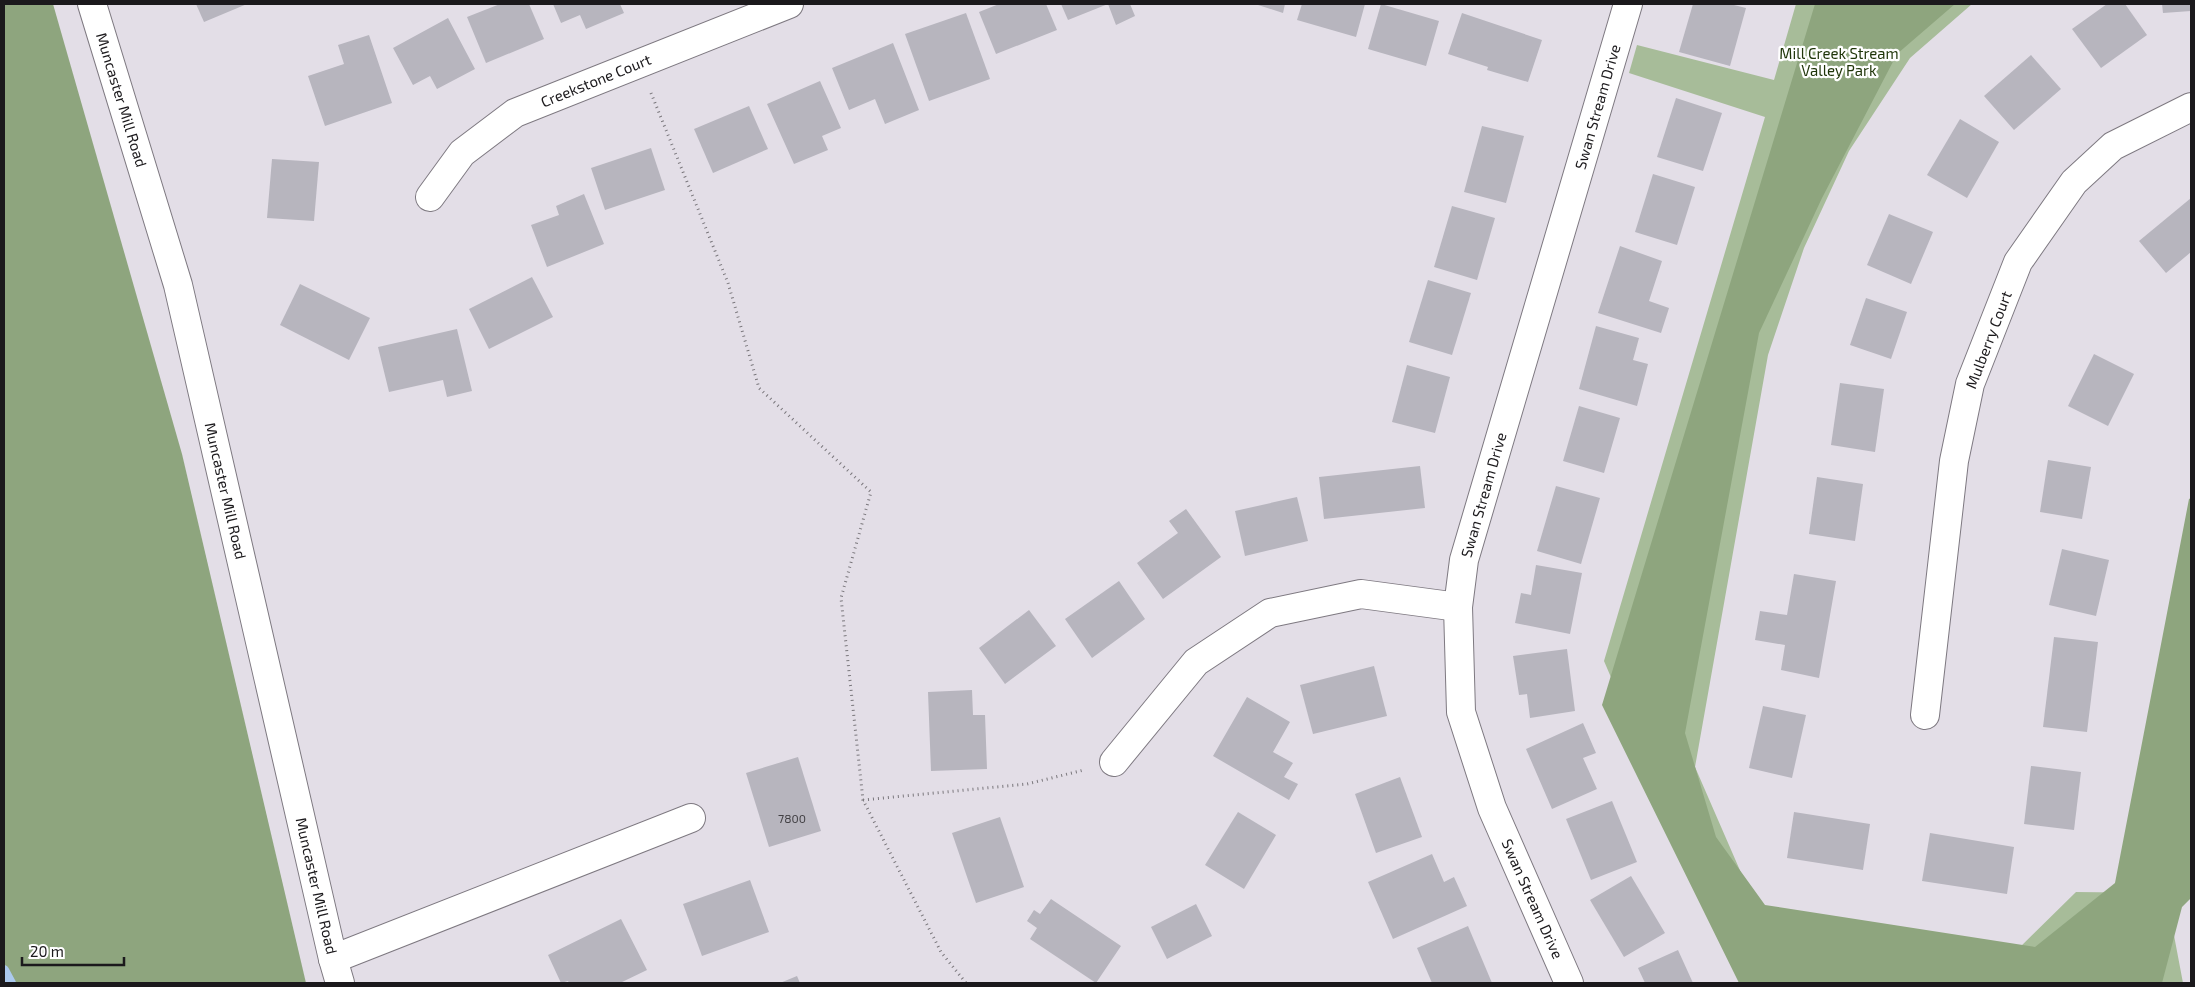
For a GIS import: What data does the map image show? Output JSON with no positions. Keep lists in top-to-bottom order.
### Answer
{
  "streets": {
    "street": [
      "Creekstone Court",
      "Muncaster Mill Road",
      "Swan Stream Drive",
      "Mulberry Court"
    ]
  },
  "parks": ["Mill Creek Stream Valley Park"],
  "house_numbers": ["7800"],
  "scale_bar": "20 m"
}
